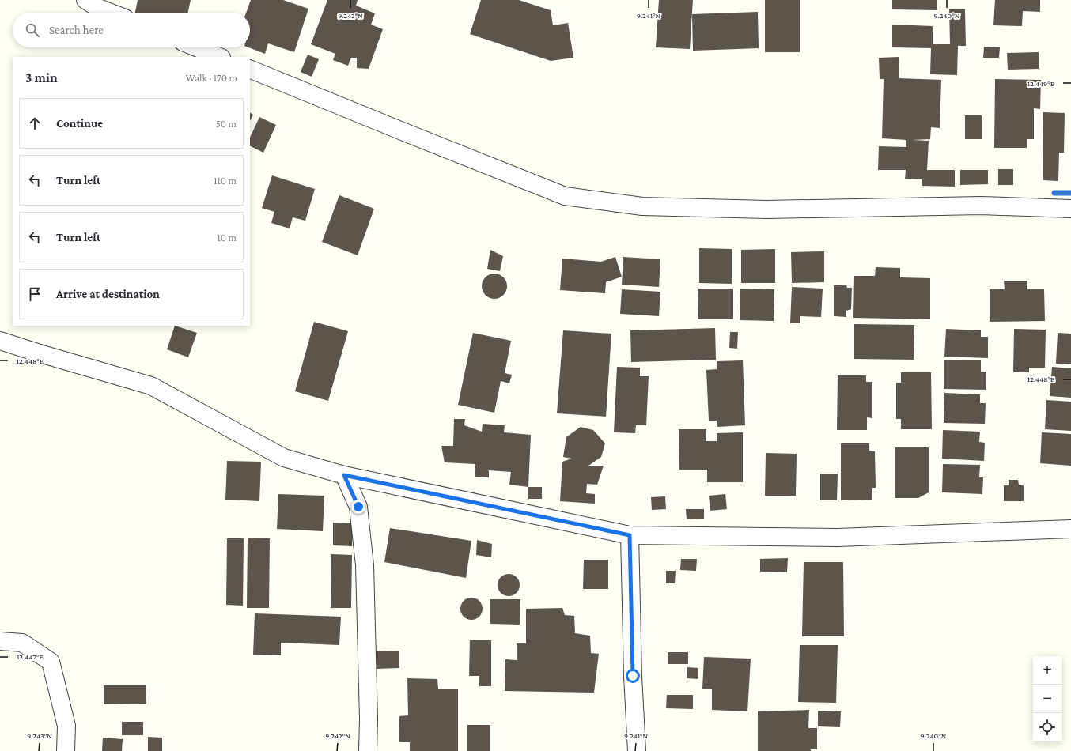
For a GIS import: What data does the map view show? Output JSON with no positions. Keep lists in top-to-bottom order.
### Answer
{
  "page": {
    "search": "Search here",
    "heading": ["3 min", "Walk · 170 m"],
    "list": [
      ["Continue", "50 m"],
      ["Turn left", "110 m"],
      ["Turn left", "10 m"],
      "Arrive at destination"
    ],
    "map_buttons": ["+", "−"]
  },
  "coordinates": [
    "9.242°N",
    "9.241°N",
    "9.240°N",
    "12.449°E",
    "12.448°E",
    "12.447°E",
    "9.243°N"
  ]
}
